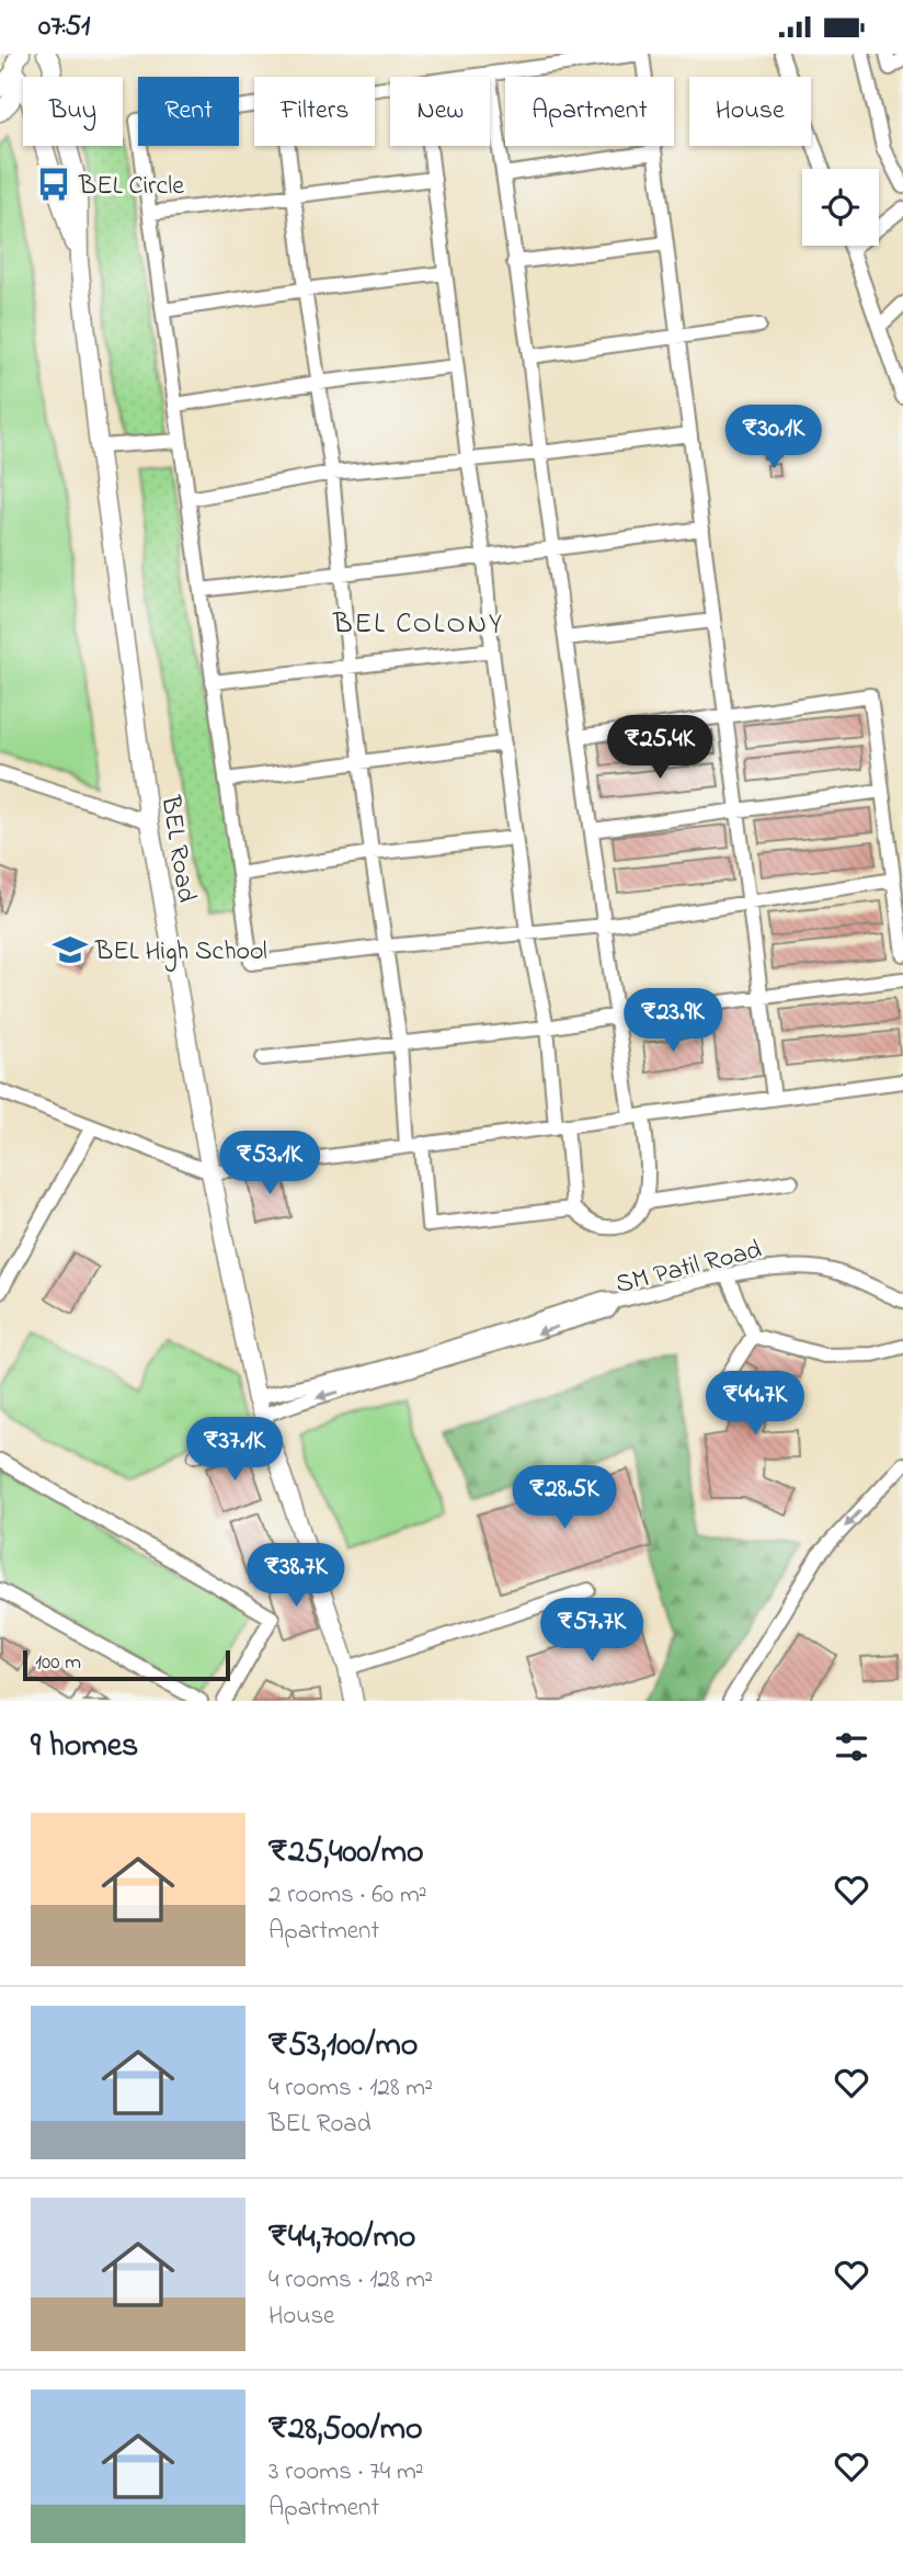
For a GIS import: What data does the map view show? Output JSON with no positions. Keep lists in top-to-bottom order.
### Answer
{
  "streets": {
    "main road": ["BEL Road"],
    "street": ["SM Patil Road"]
  },
  "crossings": [
    ["BEL Road", "SM Patil Road"]
  ],
  "districts": ["BEL COLONY"],
  "places": {
    "bus stop": ["BEL Circle"],
    "school or university": ["BEL High School"]
  },
  "scale_bar": "100 m",
  "page": {
    "status": "07:51",
    "chip": [
      "Buy",
      "Rent",
      "Filters",
      "New",
      "Apartment",
      "House"
    ],
    "price": [
      "₹30.1K",
      "₹25.4K",
      "₹23.9K",
      "₹53.1K",
      "₹44.7K",
      "₹37.1K",
      "₹28.5K",
      "₹38.7K",
      "₹57.7K"
    ],
    "scale": "100 m",
    "heading": "9 homes",
    "list": [
      {
        "name": "₹25,400/mo",
        "note": "2 rooms · 60 m² · Apartment"
      },
      {
        "name": "₹53,100/mo",
        "note": "4 rooms · 128 m² · BEL Road"
      },
      {
        "name": "₹44,700/mo",
        "note": "4 rooms · 128 m² · House"
      },
      {
        "name": "₹28,500/mo",
        "note": "3 rooms · 74 m² · Apartment"
      }
    ]
  }
}
